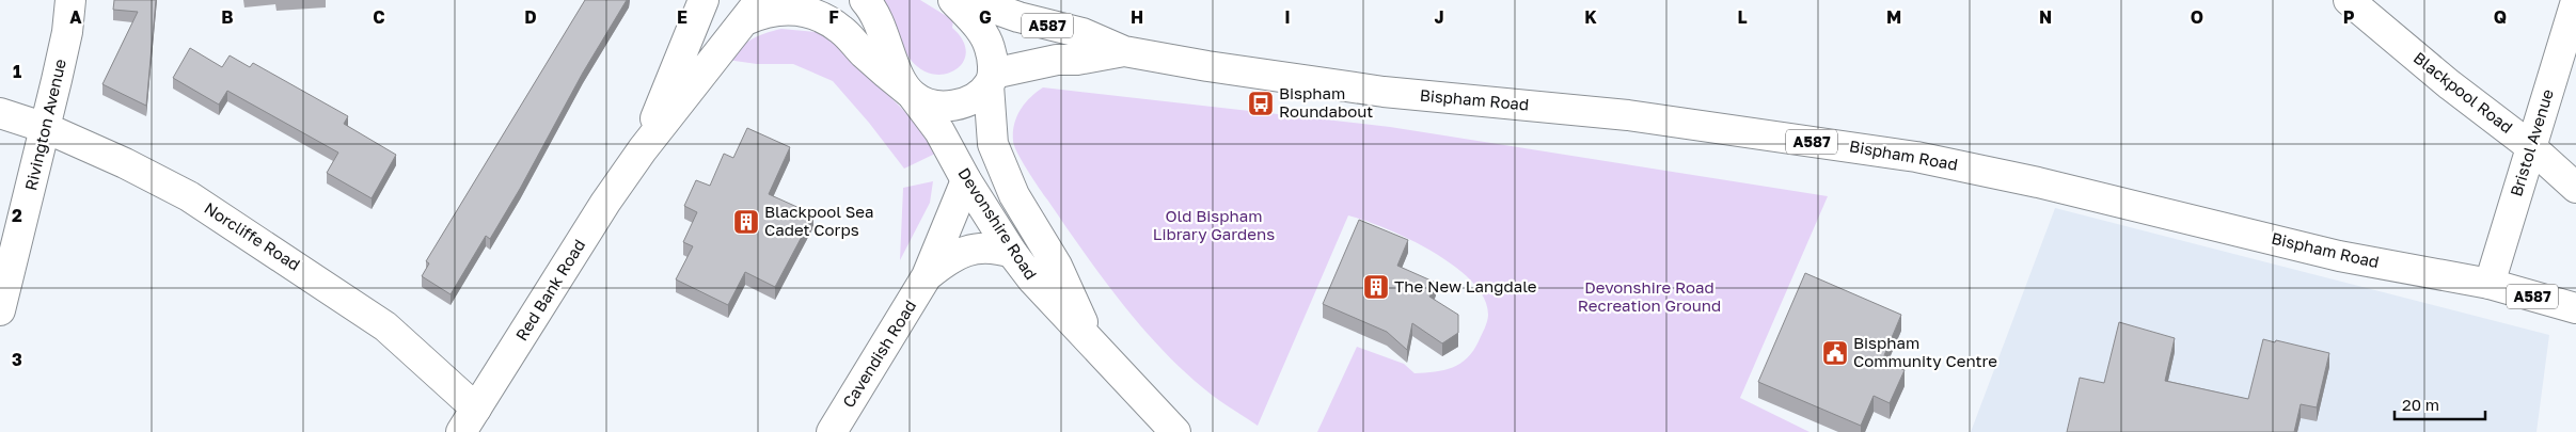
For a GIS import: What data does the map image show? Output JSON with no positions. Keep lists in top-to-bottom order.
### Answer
{
  "streets": {
    "main road": [
      "A587",
      "Blackpool Road",
      "Bispham Road",
      "Rivington Avenue",
      "Bristol Avenue",
      "Devonshire Road",
      "Norcliffe Road",
      "Red Bank Road",
      "Cavendish Road"
    ]
  },
  "crossings": [
    ["A587", "Bispham Road"],
    ["A587", "Devonshire Road"],
    ["Blackpool Road", "Bristol Avenue"],
    ["Bispham Road", "Bristol Avenue"],
    ["Bispham Road", "Devonshire Road"],
    ["Rivington Avenue", "Norcliffe Road"],
    ["Devonshire Road", "Cavendish Road"],
    ["Norcliffe Road", "Red Bank Road"]
  ],
  "parks": ["Old Bispham Library Gardens", "Devonshire Road Recreation Ground"],
  "places": {
    "bus stop": ["Bispham Roundabout"],
    "building": ["Blackpool Sea Cadet Corps", "The New Langdale"],
    "public building": ["Bispham Community Centre"]
  },
  "scale_bar": "20 m",
  "grid": {
    "columns": [
      "A",
      "B",
      "C",
      "D",
      "E",
      "F",
      "G",
      "H",
      "I",
      "J",
      "K",
      "L",
      "M",
      "N",
      "O",
      "P",
      "Q"
    ],
    "rows": ["1", "2", "3"]
  }
}
